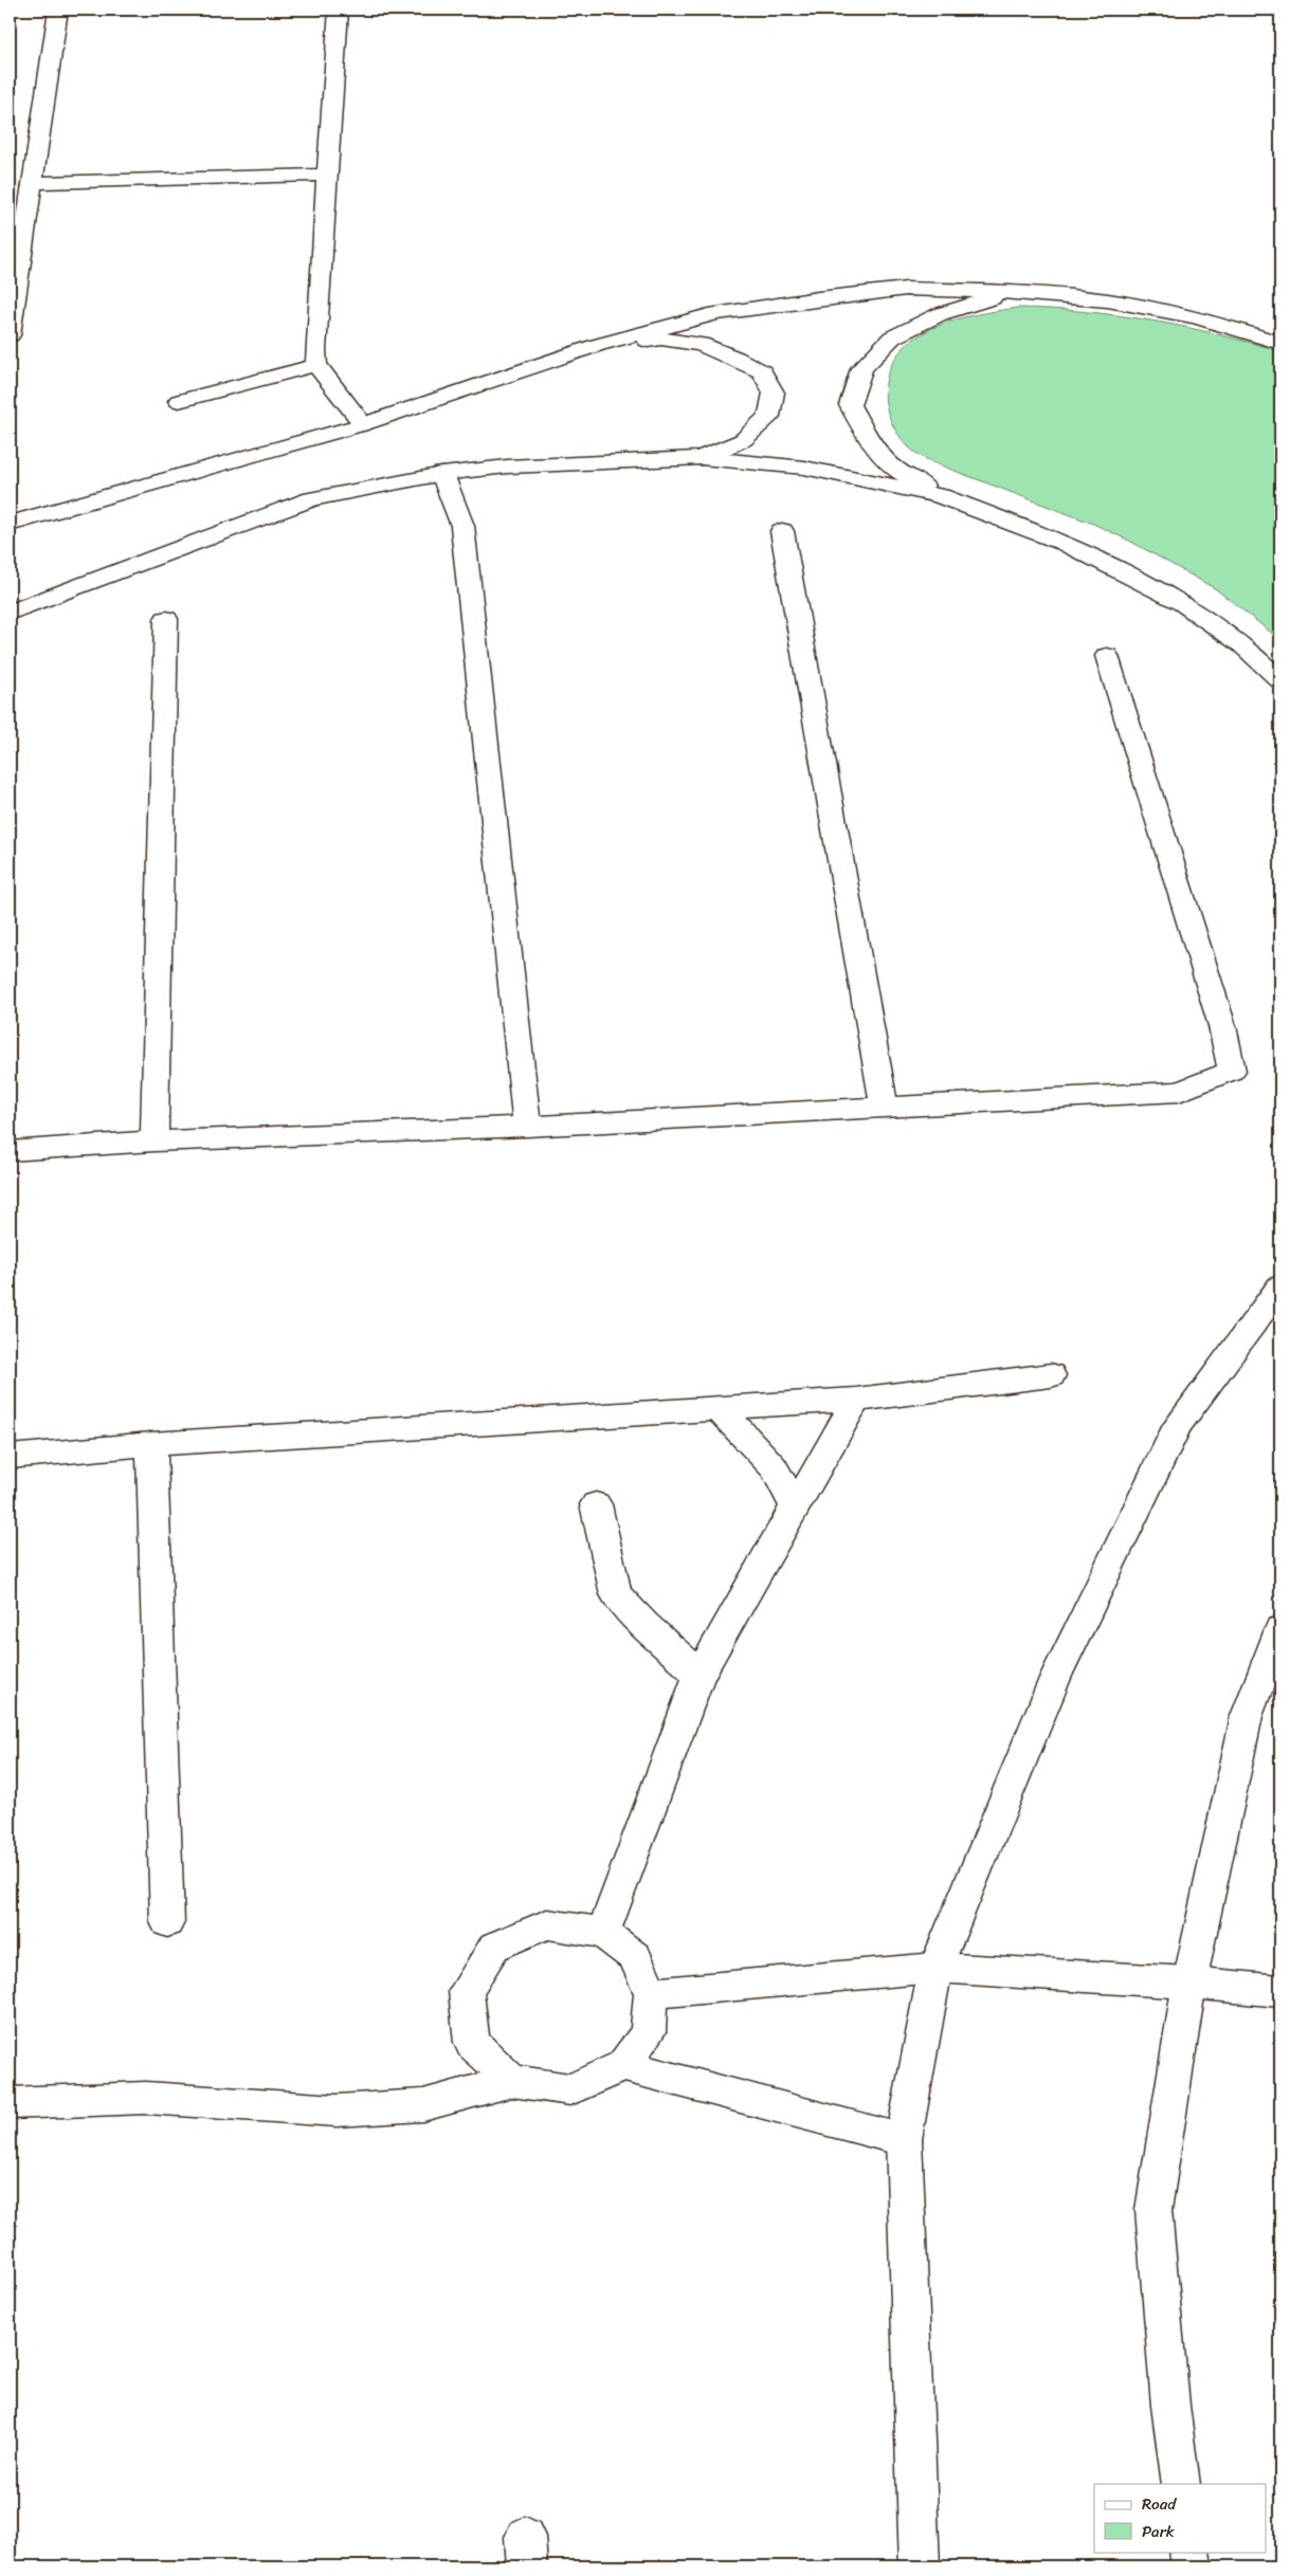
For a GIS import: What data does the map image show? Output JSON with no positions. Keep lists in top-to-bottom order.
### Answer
{
  "legend": ["Road", "Park"]
}
